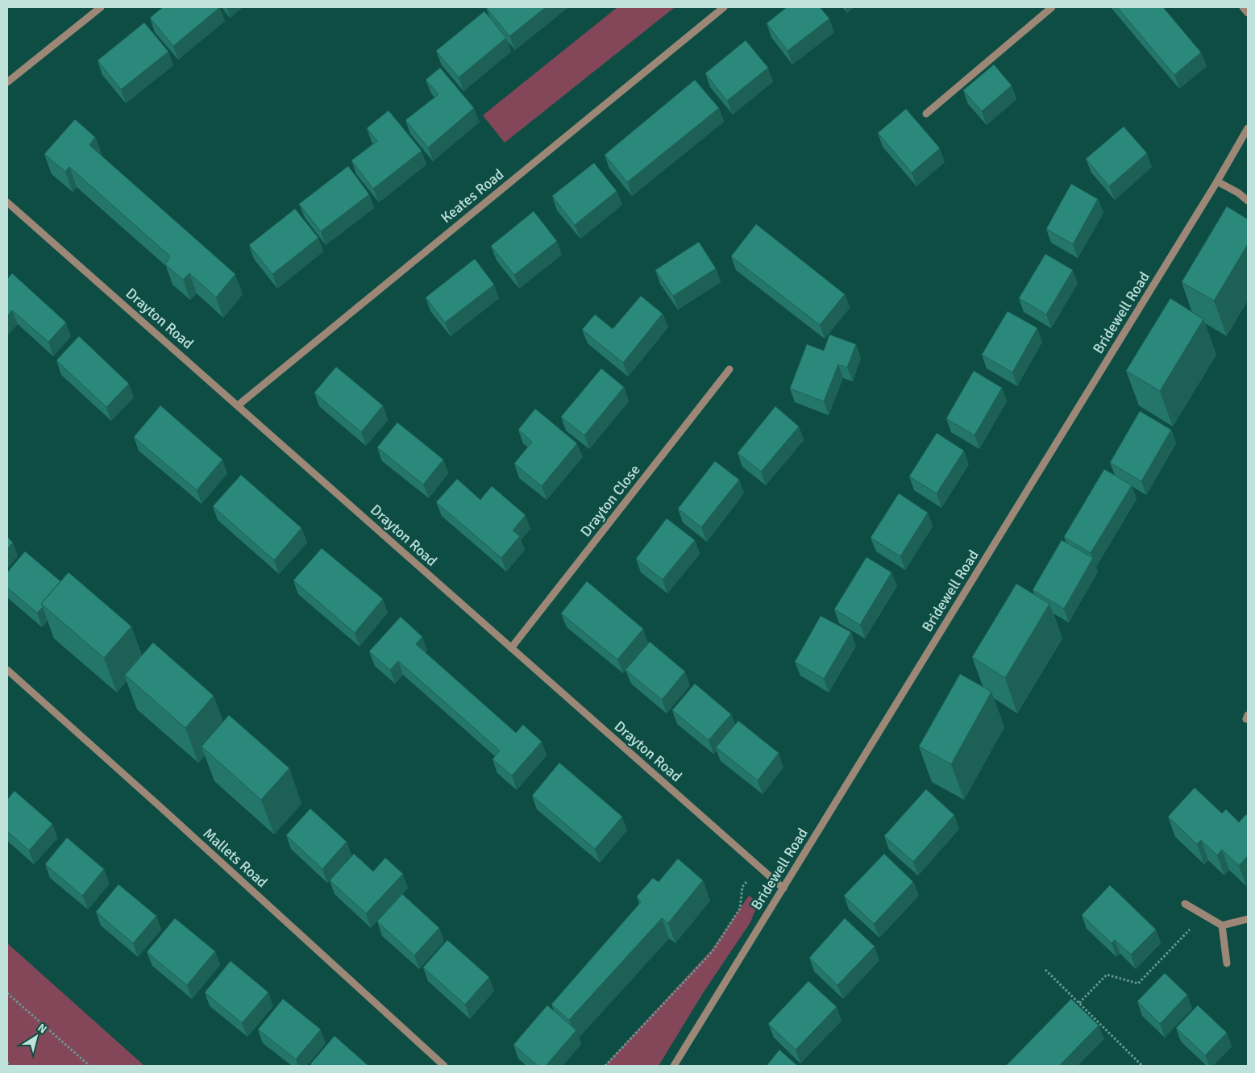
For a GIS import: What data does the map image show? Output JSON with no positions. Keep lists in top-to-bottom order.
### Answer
{
  "streets": {
    "street": [
      "Keates Road",
      "Bridewell Road",
      "Drayton Road",
      "Drayton Close",
      "Mallets Road"
    ]
  },
  "crossings": [
    ["Keates Road", "Drayton Road"],
    ["Bridewell Road", "Drayton Road"],
    ["Drayton Road", "Drayton Close"]
  ],
  "north": "top right"
}
